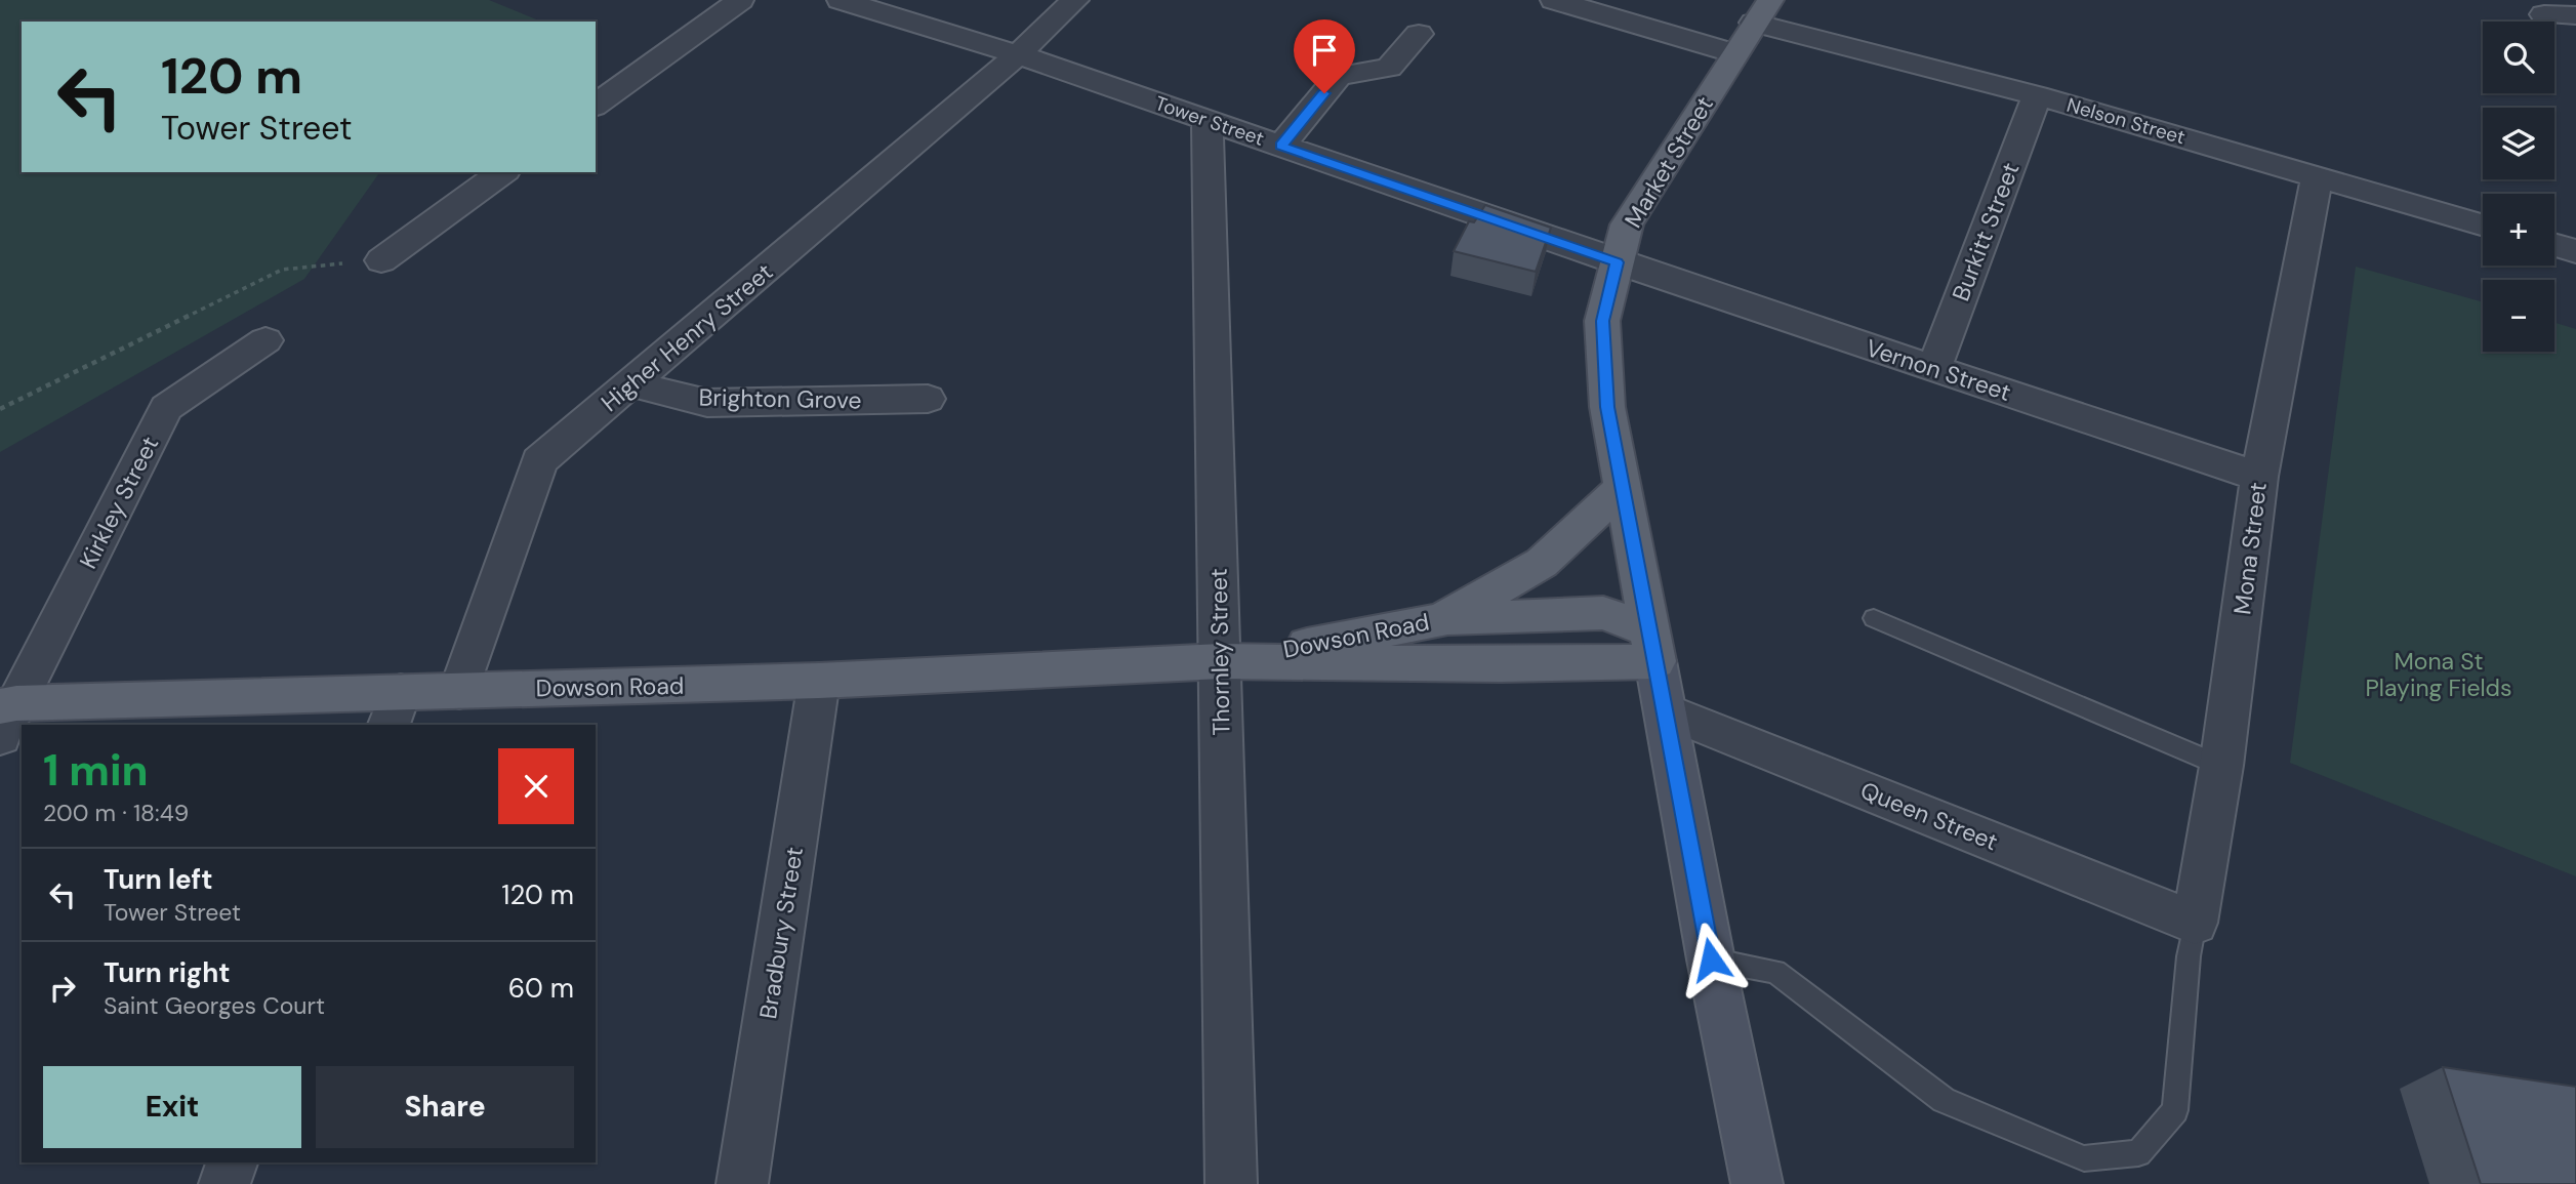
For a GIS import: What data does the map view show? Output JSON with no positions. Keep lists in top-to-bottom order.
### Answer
{
  "streets": {
    "main road": ["Market Street", "Dowson Road"],
    "street": [
      "Tower Street",
      "Nelson Street",
      "Burkitt Street",
      "Higher Henry Street",
      "Vernon Street",
      "Brighton Grove",
      "Kirkley Street",
      "Mona Street",
      "Thornley Street",
      "Queen Street",
      "Bradbury Street"
    ]
  },
  "crossings": [
    ["Tower Street", "Market Street"],
    ["Tower Street", "Higher Henry Street"],
    ["Tower Street", "Vernon Street"],
    ["Tower Street", "Thornley Street"],
    ["Nelson Street", "Market Street"],
    ["Nelson Street", "Burkitt Street"],
    ["Nelson Street", "Mona Street"],
    ["Market Street", "Vernon Street"],
    ["Market Street", "Dowson Road"],
    ["Market Street", "Queen Street"],
    ["Burkitt Street", "Vernon Street"],
    ["Higher Henry Street", "Brighton Grove"],
    ["Higher Henry Street", "Dowson Road"],
    ["Vernon Street", "Mona Street"],
    ["Kirkley Street", "Dowson Road"],
    ["Mona Street", "Queen Street"],
    ["Dowson Road", "Thornley Street"],
    ["Dowson Road", "Bradbury Street"]
  ],
  "parks": ["Mona St Playing Fields"],
  "page": {
    "map_buttons": ["+", "−"],
    "turn": ["120 m", "Tower Street"],
    "heading": ["1 min", "200 m · 18:49"],
    "list": [
      {
        "name": "Turn left",
        "note": "Tower Street",
        "value": "120 m"
      },
      {
        "name": "Turn right",
        "note": "Saint Georges Court",
        "value": "60 m"
      }
    ],
    "buttons": ["Exit", "Share"]
  }
}
